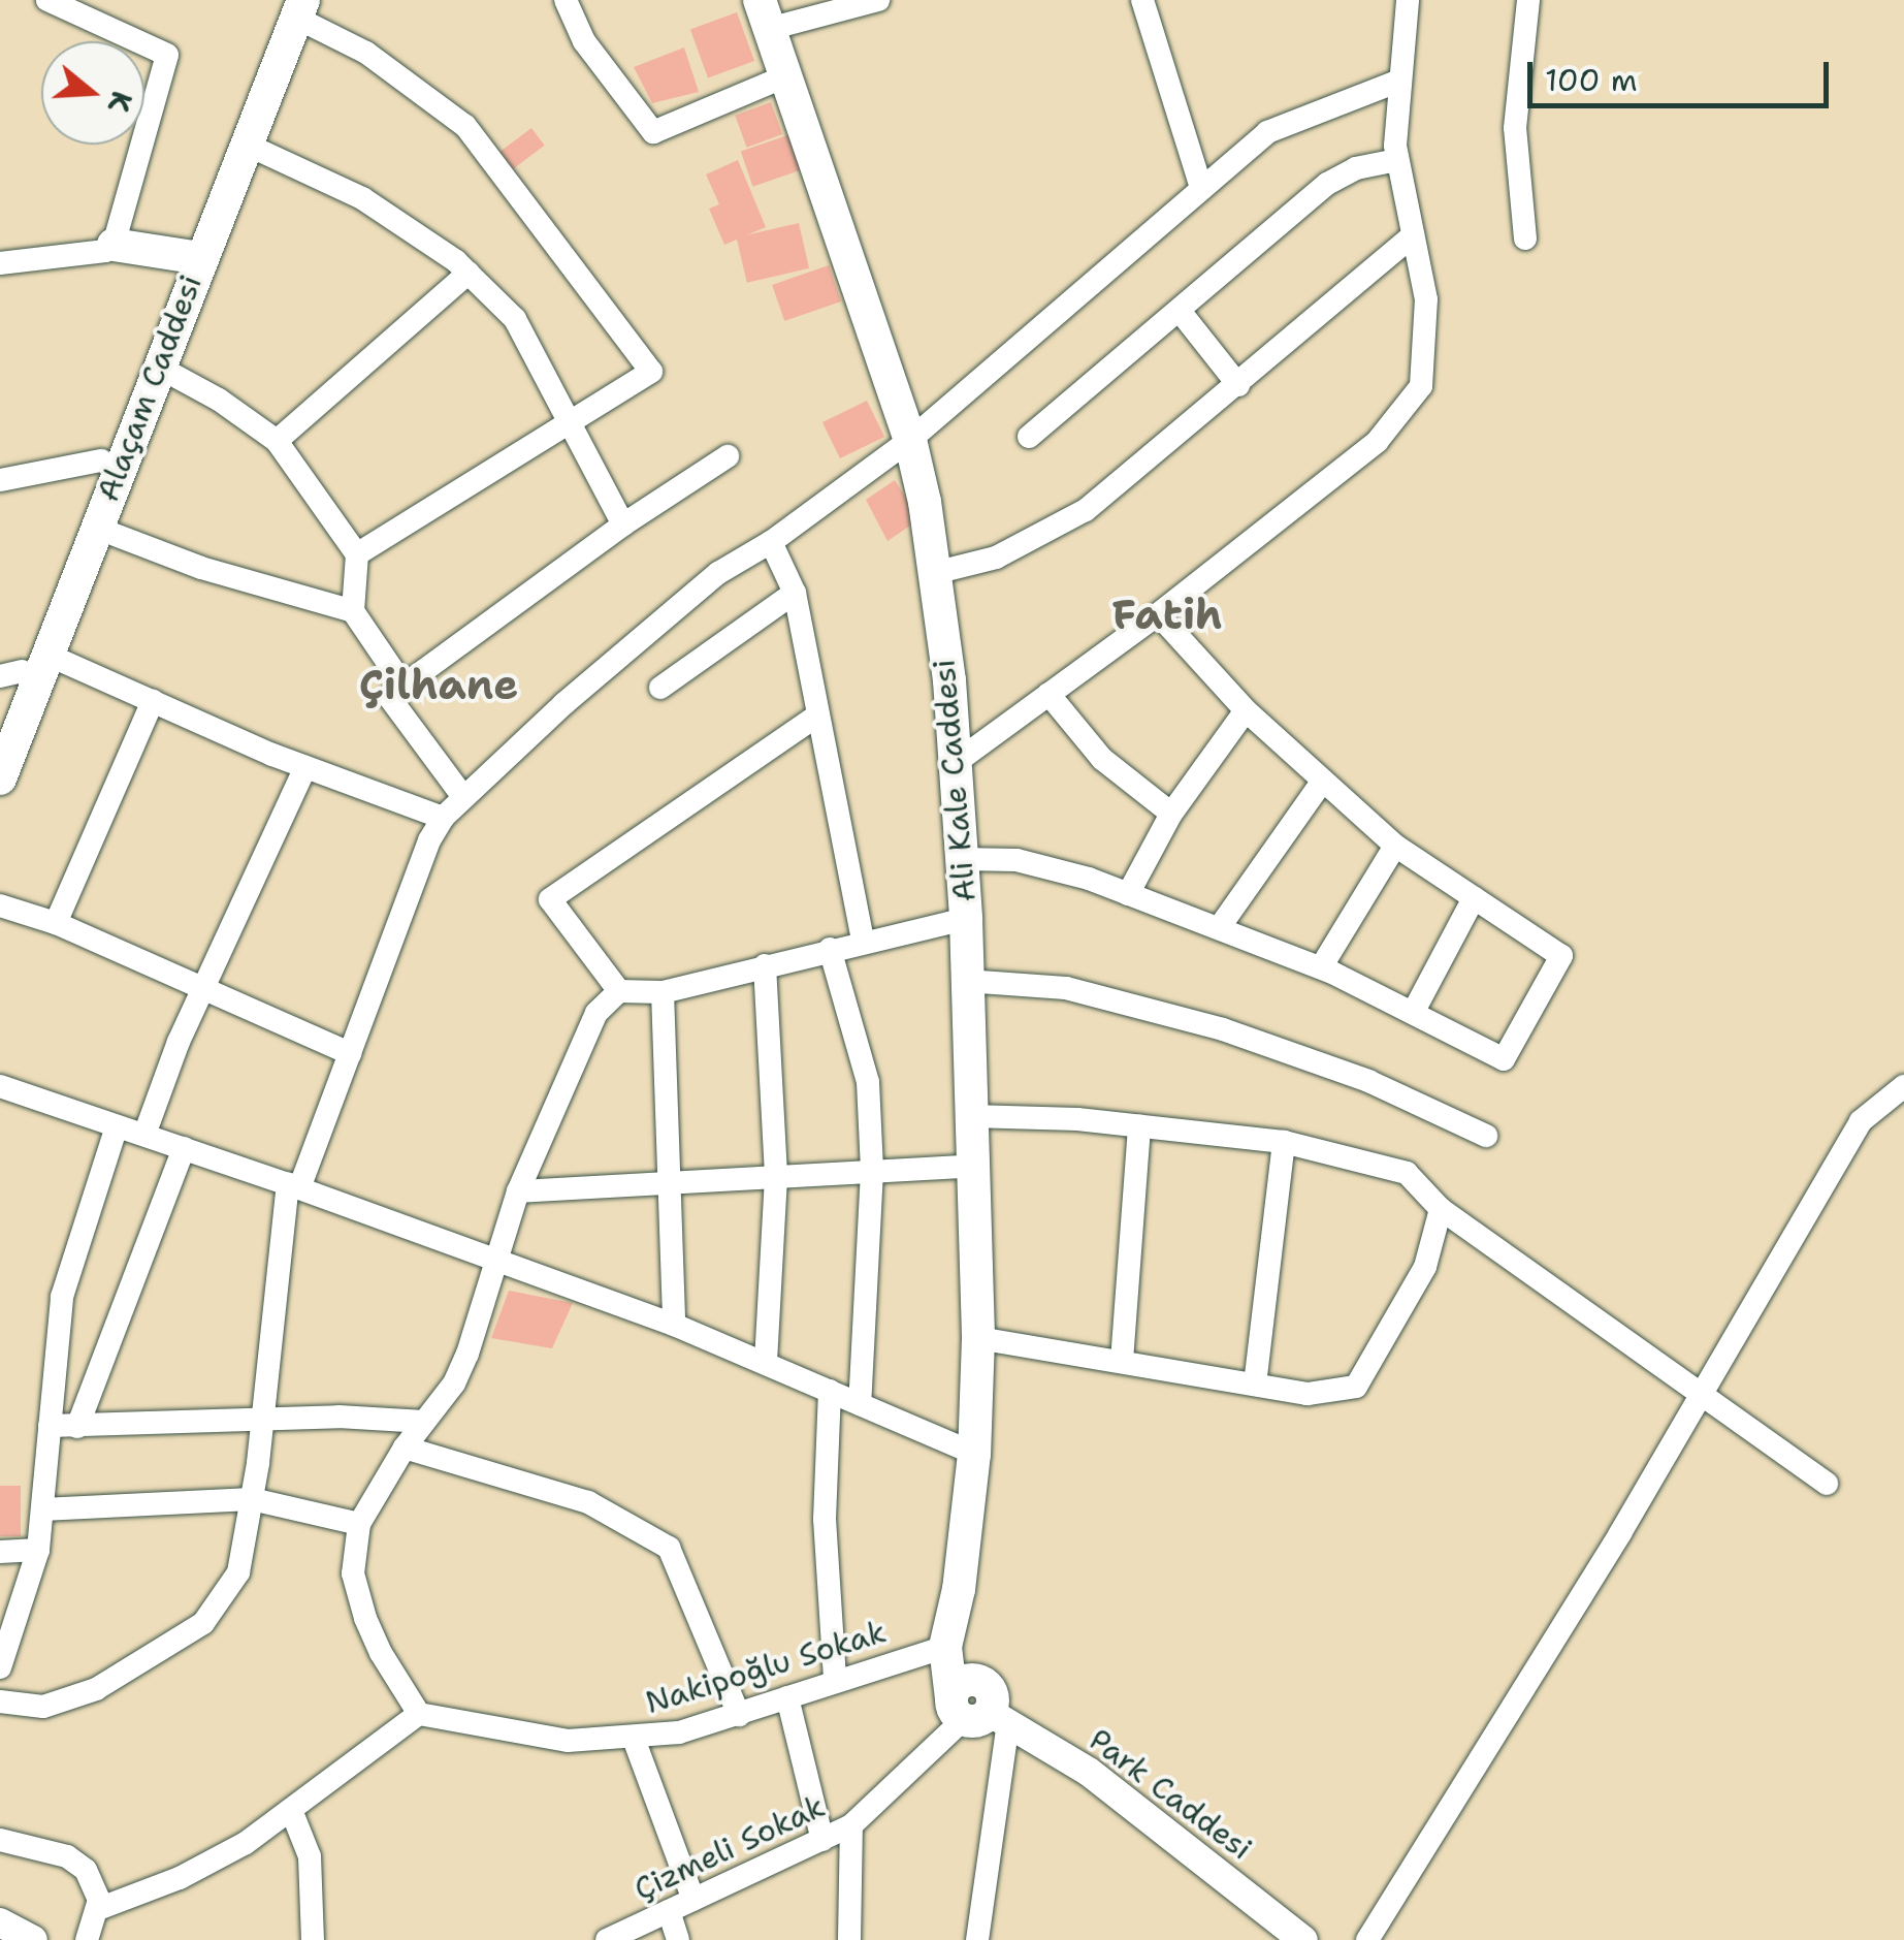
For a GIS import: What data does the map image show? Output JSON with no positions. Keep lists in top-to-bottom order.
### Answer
{
  "streets": {
    "main road": ["Alaçam Caddesi", "Ali Kale Caddesi"],
    "street": ["Nakipoğlu Sokak", "Park Caddesi", "Çizmeli Sokak"]
  },
  "crossings": [
    ["Ali Kale Caddesi", "Nakipoğlu Sokak"],
    ["Ali Kale Caddesi", "Park Caddesi"],
    ["Ali Kale Caddesi", "Çizmeli Sokak"],
    ["Park Caddesi", "Çizmeli Sokak"]
  ],
  "districts": ["Fatih", "Çilhane"],
  "scale_bar": "100 m",
  "north": "right"
}
